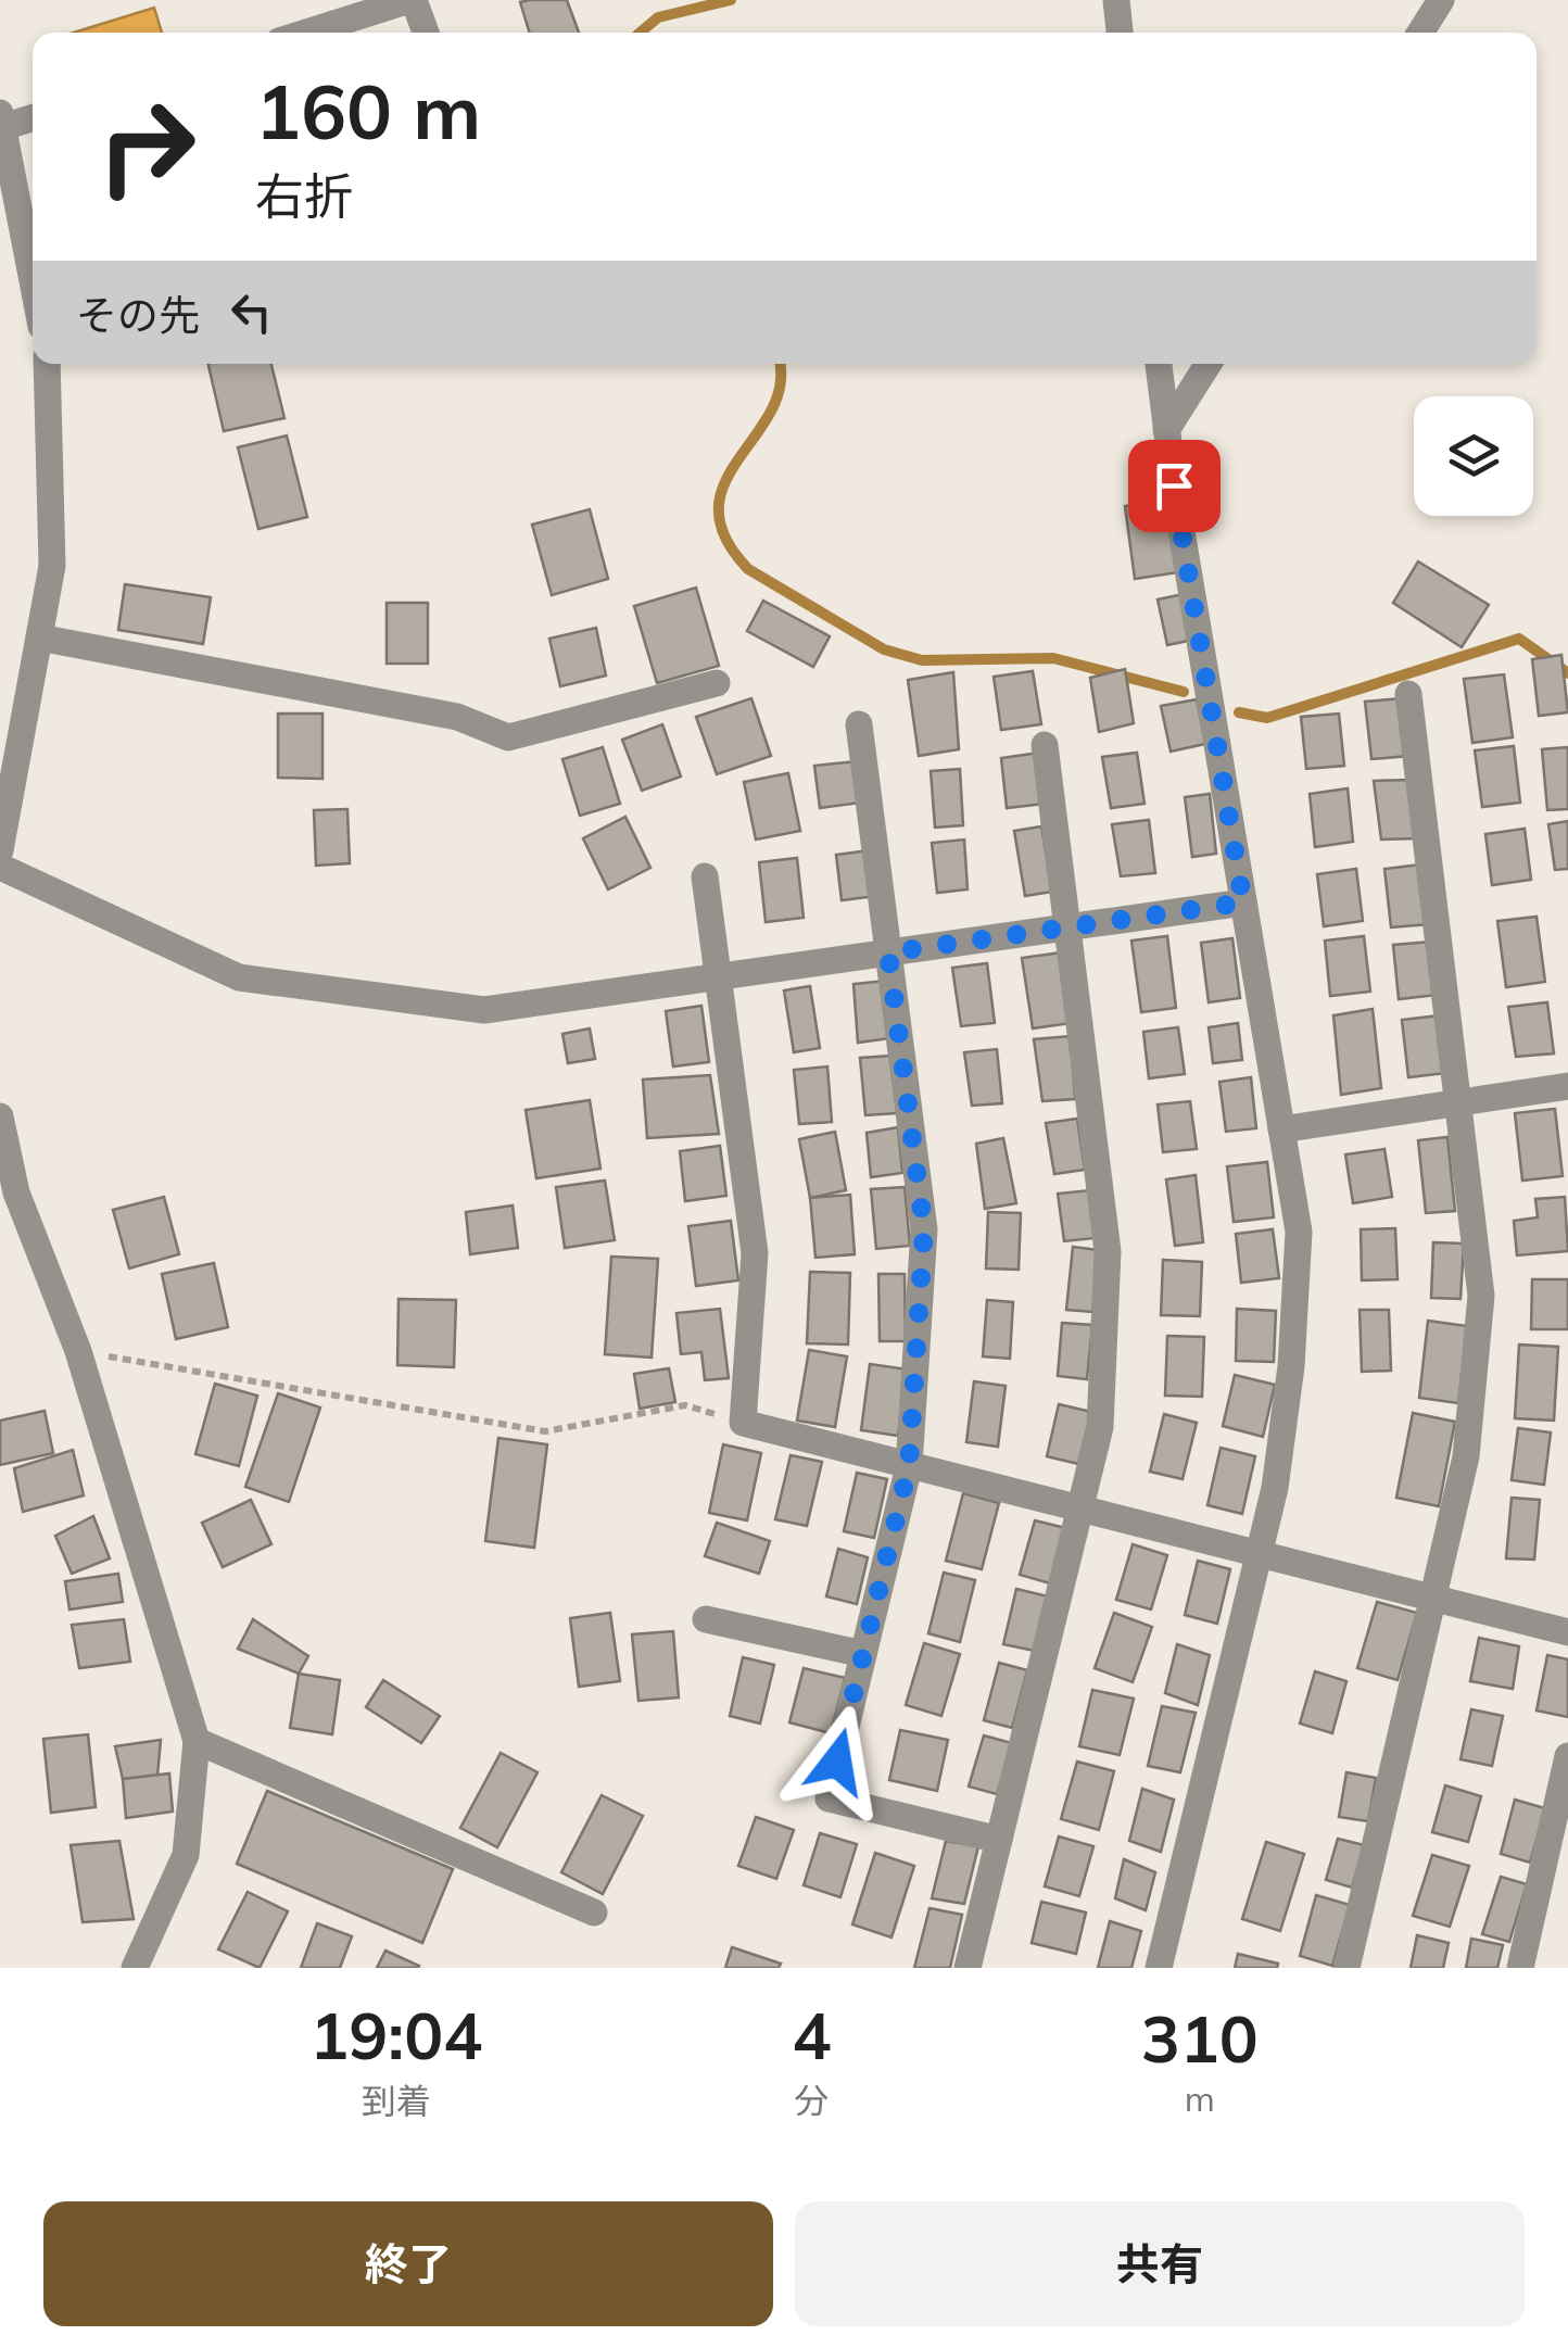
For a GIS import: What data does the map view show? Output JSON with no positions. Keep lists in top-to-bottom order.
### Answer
{
  "page": {
    "turn": ["160 m", "右折"],
    "then": "その先",
    "eta": [
      "19:04",
      "到着",
      "4",
      "分",
      "310",
      "m"
    ],
    "buttons": ["終了", "共有"]
  }
}
